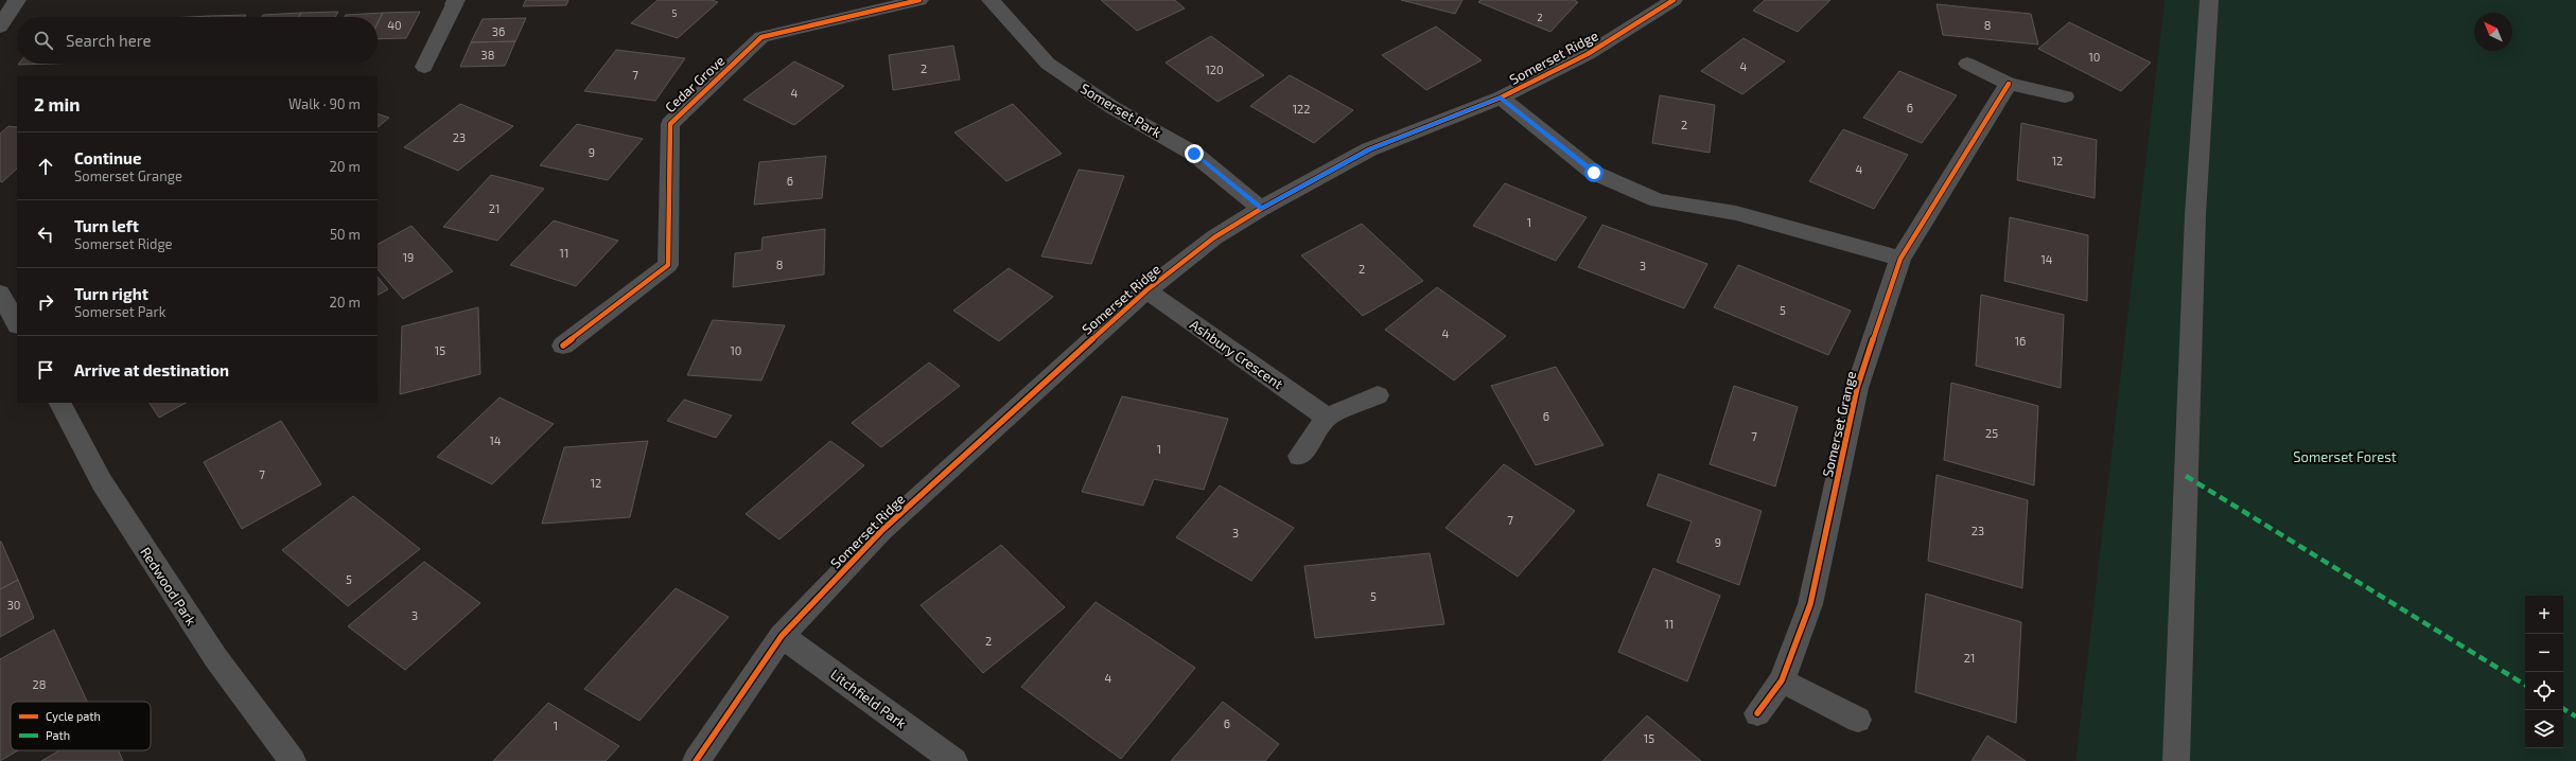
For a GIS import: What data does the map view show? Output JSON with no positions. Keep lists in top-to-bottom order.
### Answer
{
  "streets": {
    "street": [
      "Somerset Ridge",
      "Cedar Grove",
      "Somerset Park",
      "Ashbury Crescent",
      "Somerset Grange",
      "Redwood Park",
      "Litchfield Park"
    ]
  },
  "crossings": [
    ["Somerset Ridge", "Somerset Park"],
    ["Somerset Ridge", "Ashbury Crescent"],
    ["Somerset Ridge", "Litchfield Park"]
  ],
  "parks": ["Somerset Forest"],
  "house_numbers": [
    "5",
    "2",
    "40",
    "8",
    "36",
    "38",
    "10",
    "4",
    "2",
    "120",
    "7",
    "4",
    "6",
    "122",
    "2",
    "23",
    "9",
    "12",
    "4",
    "6",
    "21",
    "1",
    "11",
    "19",
    "14",
    "8",
    "3",
    "2",
    "5",
    "4",
    "16",
    "15",
    "10",
    "6",
    "25",
    "7",
    "14",
    "1",
    "7",
    "12",
    "7",
    "23",
    "3",
    "9",
    "5",
    "5",
    "30",
    "3",
    "11",
    "2",
    "21",
    "4",
    "28",
    "6",
    "1",
    "15"
  ],
  "legend": ["Cycle path", "Path"],
  "north": "top left",
  "page": {
    "search": "Search here",
    "heading": ["2 min", "Walk · 90 m"],
    "list": [
      ["Continue", "Somerset Grange", "20 m"],
      ["Turn left", "Somerset Ridge", "50 m"],
      ["Turn right", "Somerset Park", "20 m"],
      "Arrive at destination"
    ],
    "map_buttons": ["+", "−"]
  }
}
